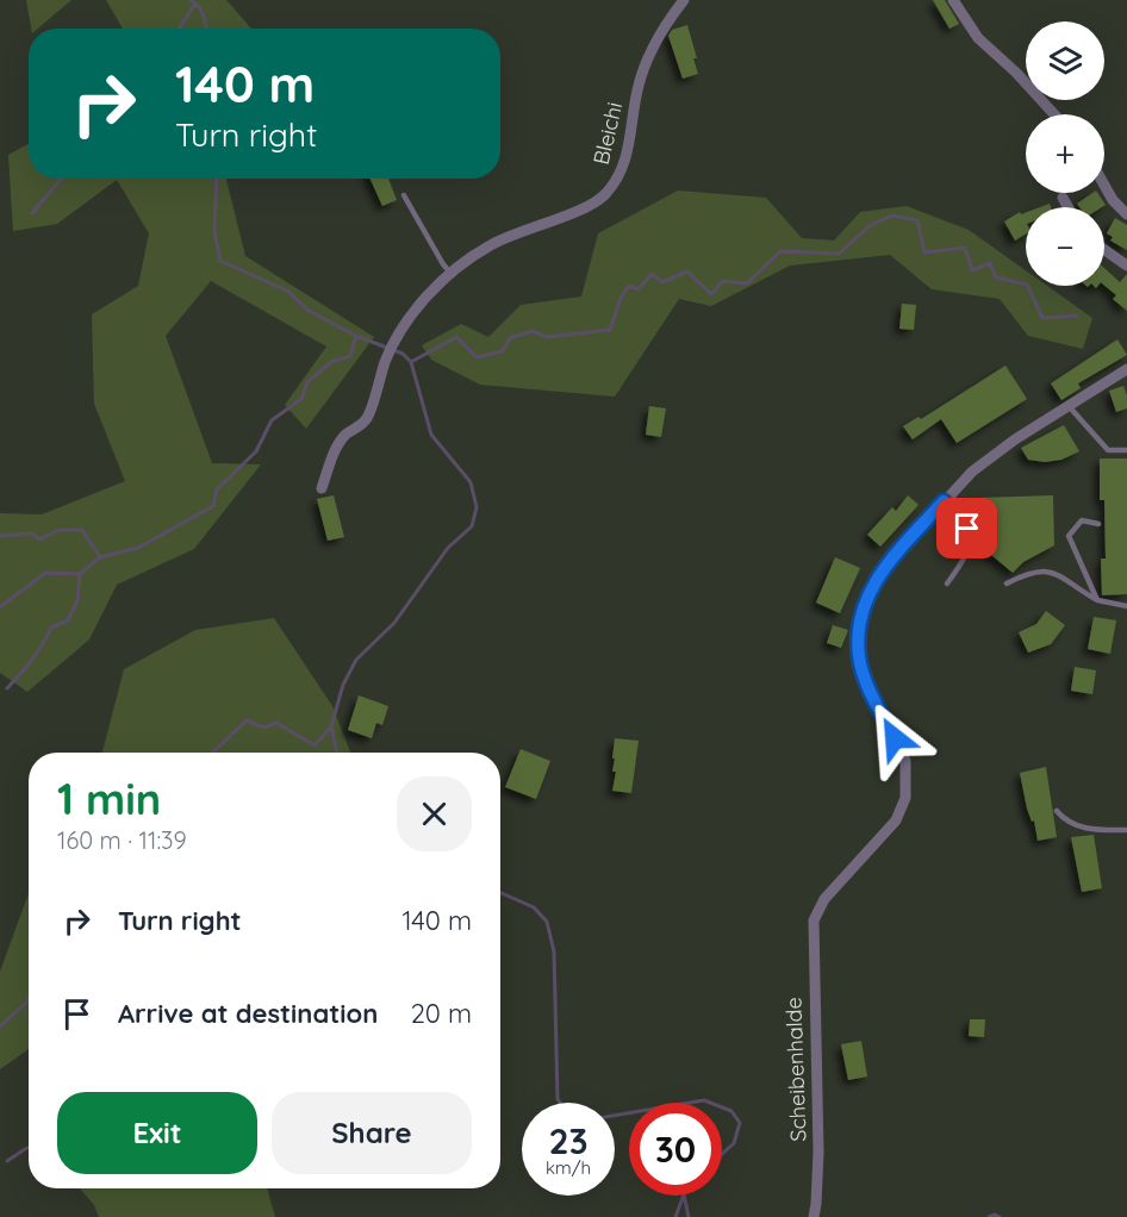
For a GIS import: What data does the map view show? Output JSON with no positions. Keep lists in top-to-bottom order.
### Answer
{
  "streets": {
    "street": ["Bleichi", "Scheibenhalde"]
  },
  "page": {
    "map_buttons": ["+", "−"],
    "turn": ["140 m", "Turn right"],
    "heading": ["1 min", "160 m · 11:39"],
    "list": [
      {
        "name": "Turn right",
        "value": "140 m"
      },
      {
        "name": "Arrive at destination",
        "value": "20 m"
      }
    ],
    "buttons": ["Exit", "Share"],
    "speed": "23 km/h",
    "limit": "30"
  }
}
